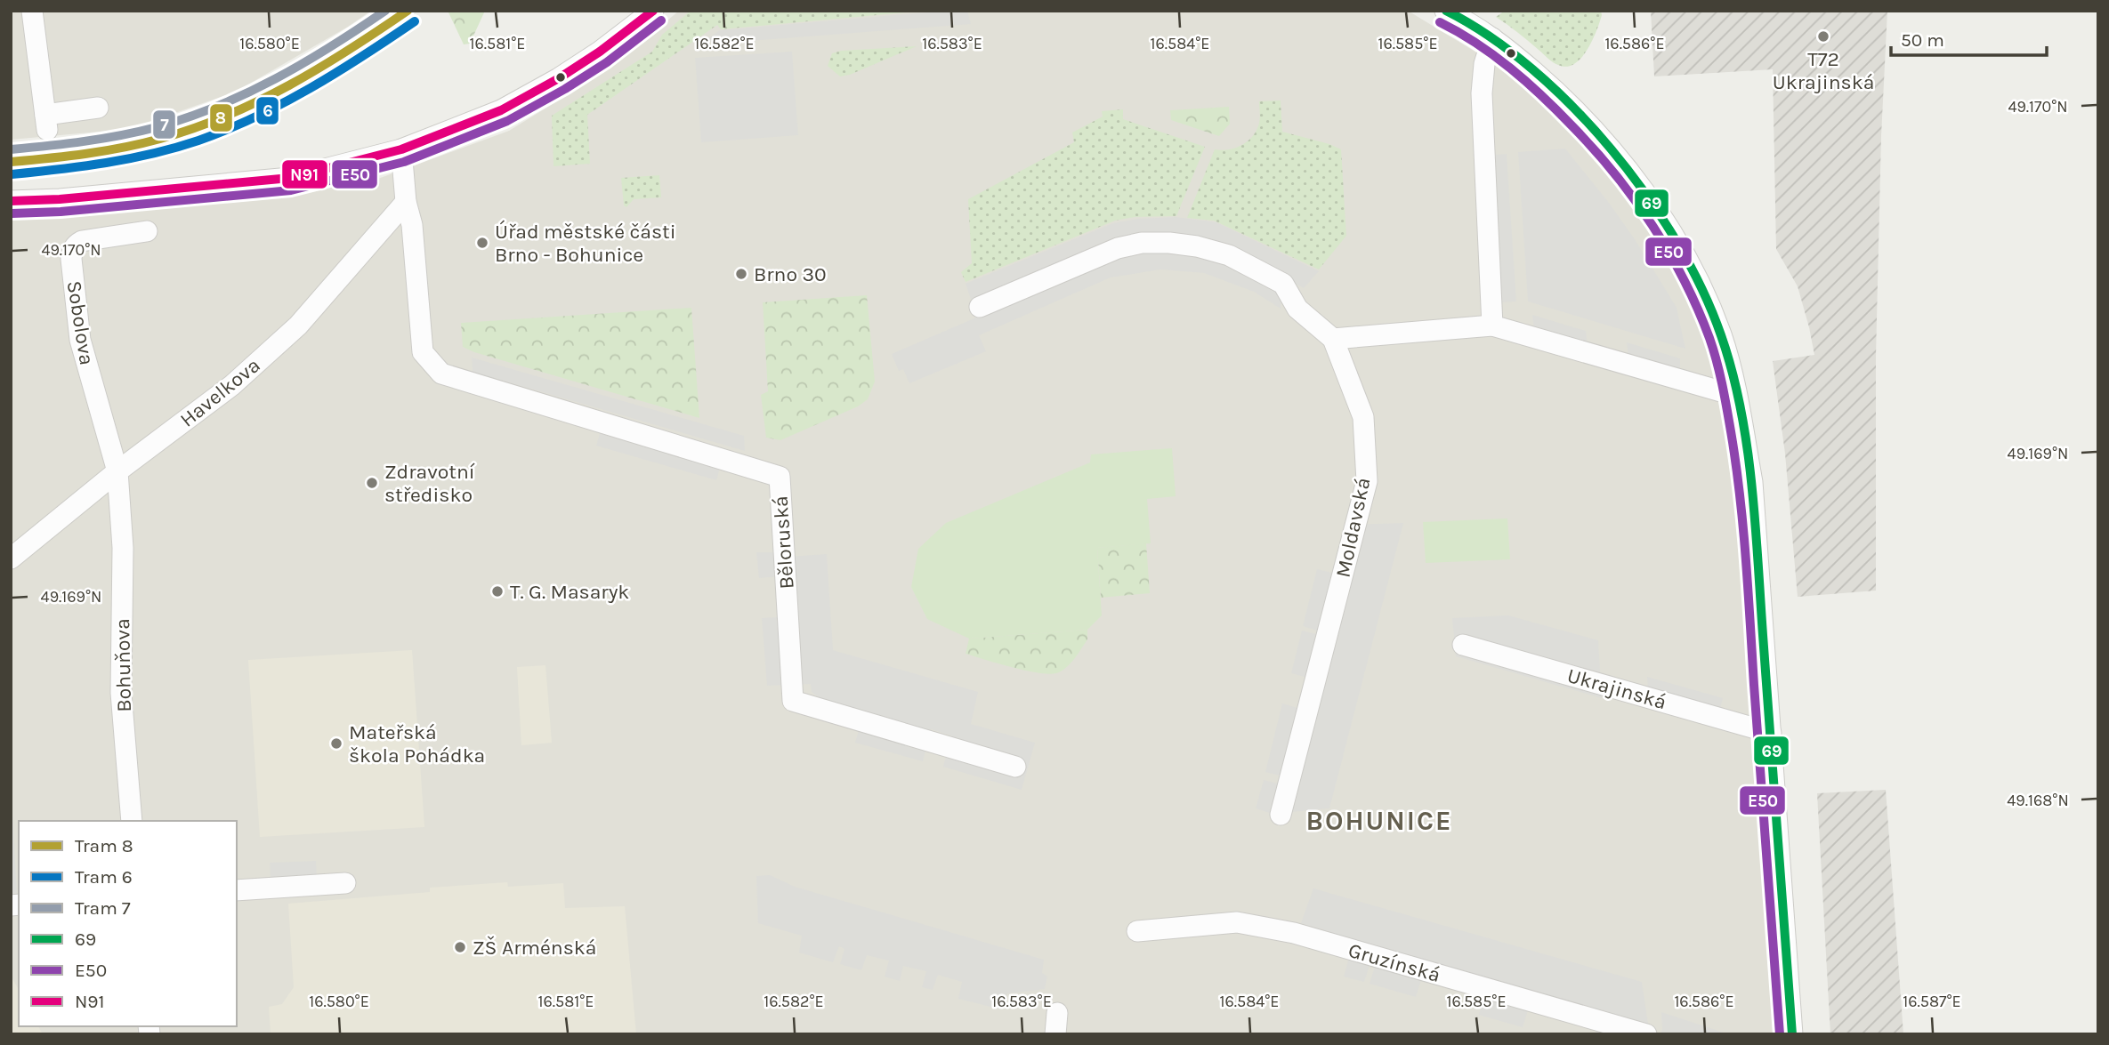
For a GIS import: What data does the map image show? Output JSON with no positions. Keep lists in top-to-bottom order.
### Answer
{
  "streets": {
    "street": [
      "Sobolova",
      "Havelkova",
      "Moldavská",
      "Běloruská",
      "Bohuňova",
      "Ukrajinská",
      "Gruzínská"
    ]
  },
  "crossings": [
    ["Sobolova", "Havelkova"],
    ["Sobolova", "Bohuňova"],
    ["Havelkova", "Běloruská"],
    ["Havelkova", "Bohuňova"]
  ],
  "districts": ["BOHUNICE"],
  "places": [
    "T72 Ukrajinská",
    "Úřad městské části Brno - Bohunice",
    "Brno 30",
    "Zdravotní středisko",
    "T. G. Masaryk",
    "Mateřská škola Pohádka",
    "ZŠ Arménská"
  ],
  "lines": [
    "tram line 8",
    "tram line 7",
    "transit line 69",
    "transit line N91",
    "transit line E50",
    "tram line 6"
  ],
  "legend": [
    "Tram 8",
    "Tram 6",
    "Tram 7",
    "69",
    "E50",
    "N91"
  ],
  "scale_bar": "50 m",
  "coordinates": [
    "16.580°E",
    "16.581°E",
    "16.582°E",
    "16.583°E",
    "16.584°E",
    "16.585°E",
    "16.586°E",
    "49.170°N",
    "49.169°N",
    "49.168°N",
    "16.587°E"
  ]
}
